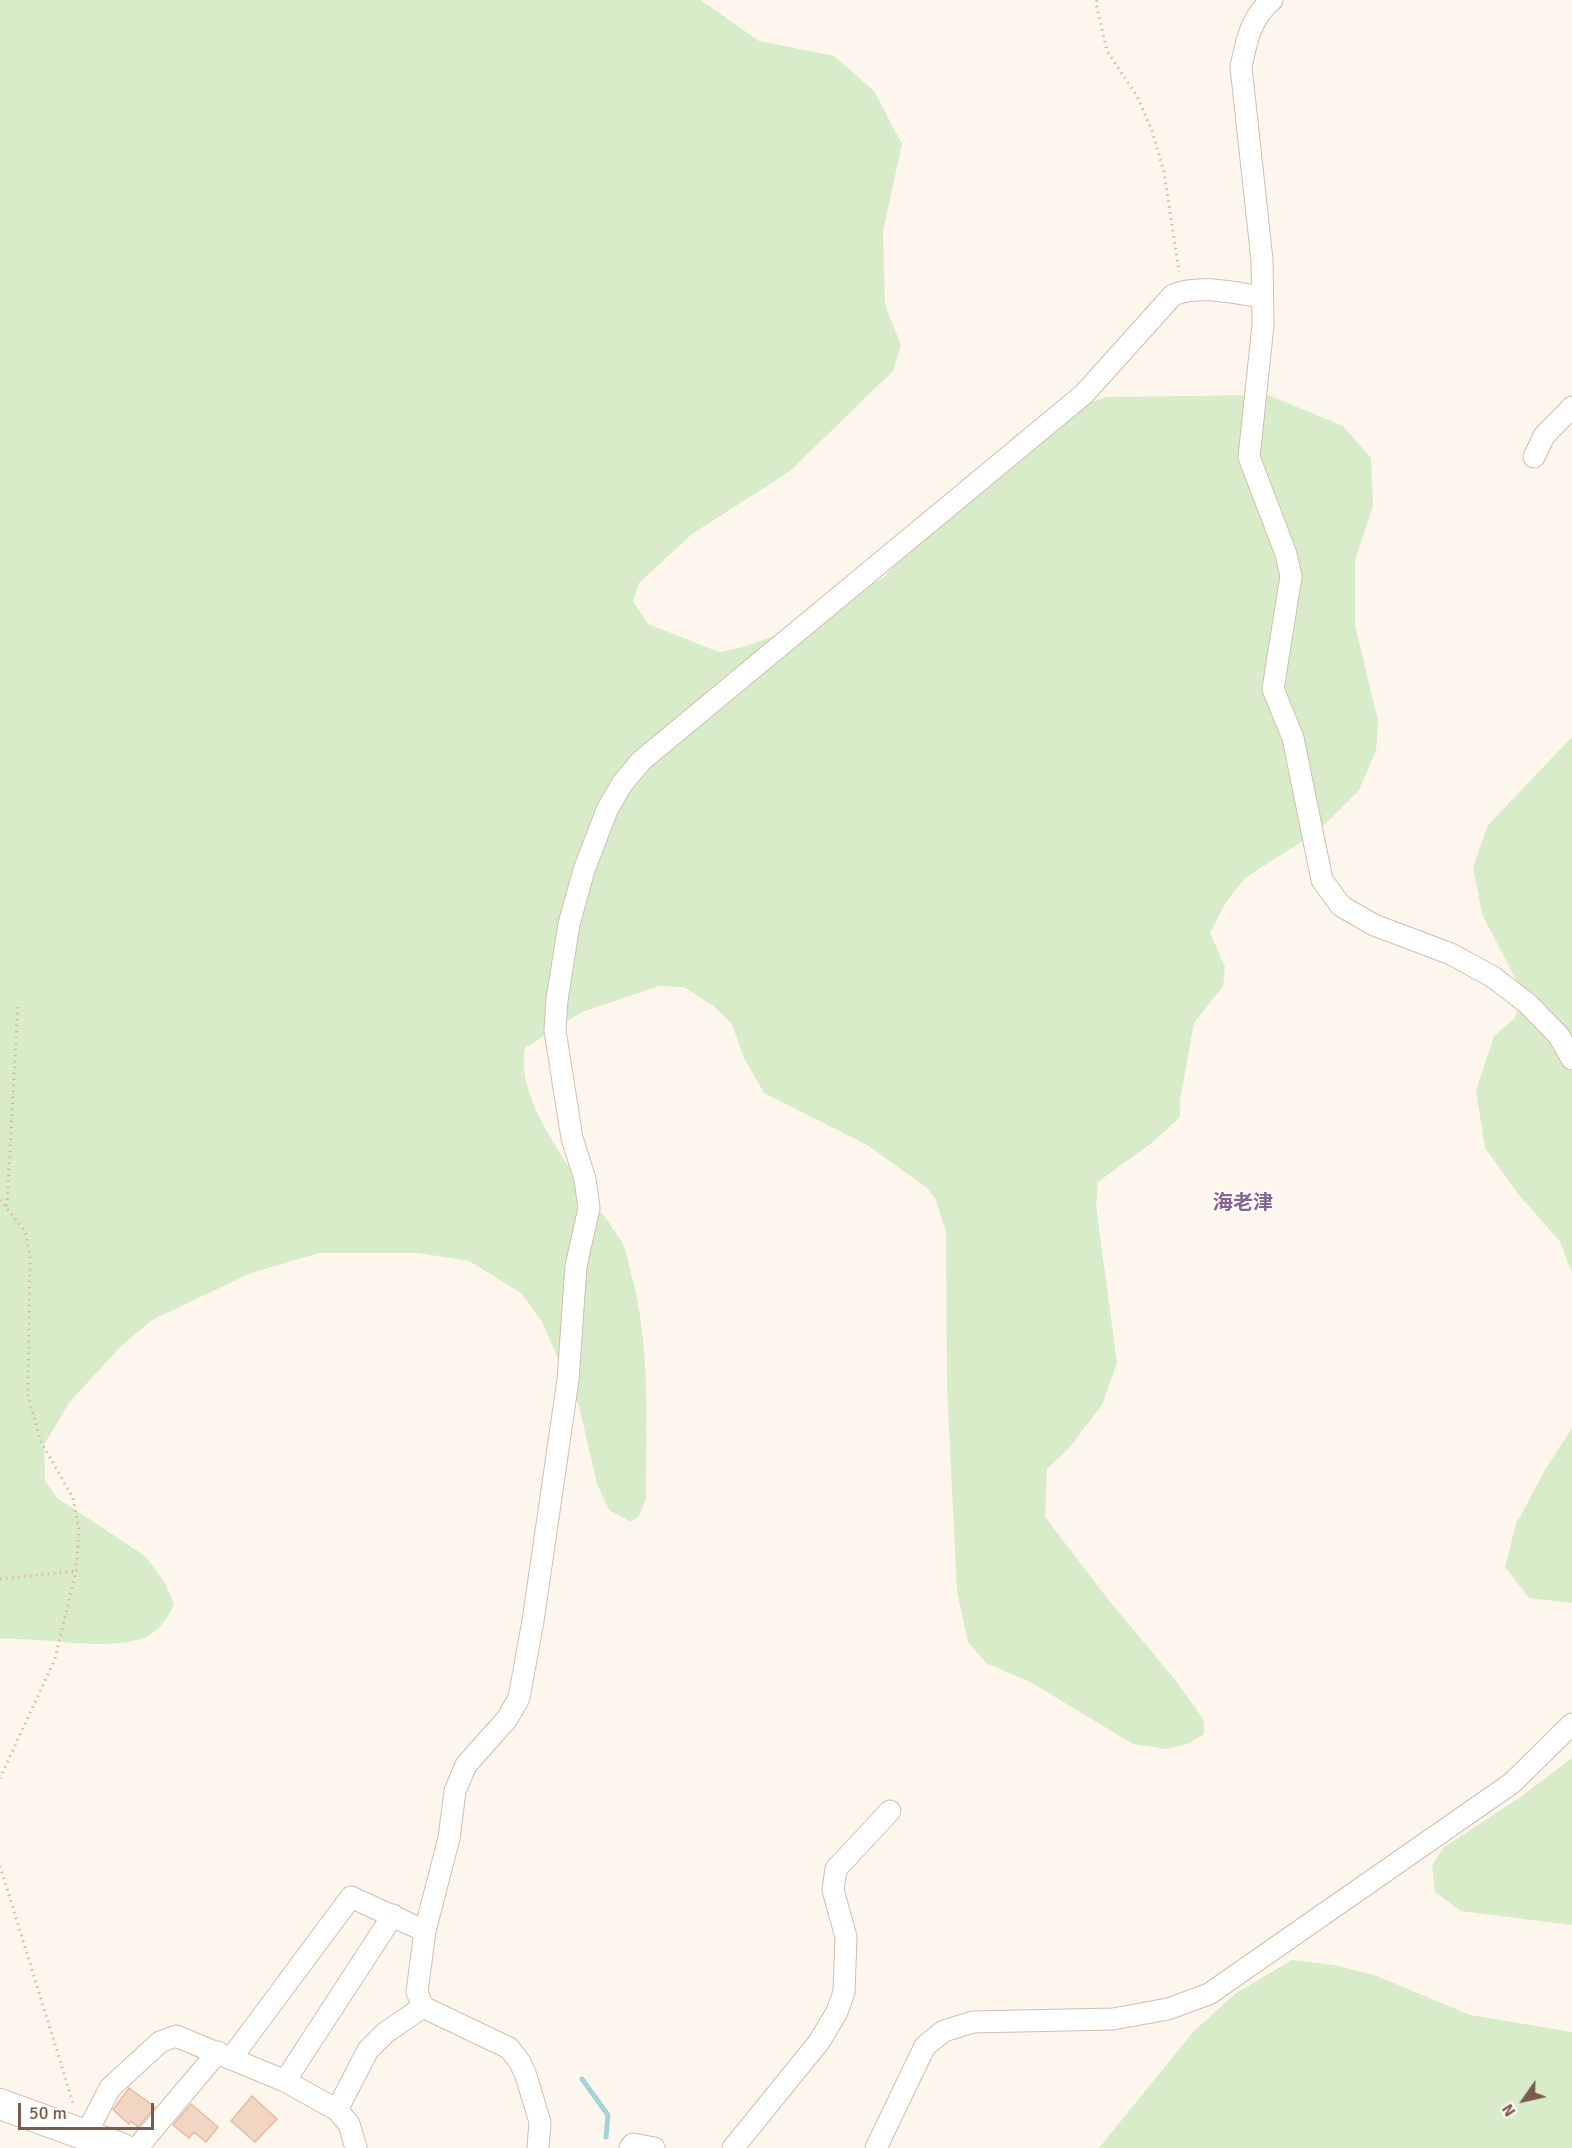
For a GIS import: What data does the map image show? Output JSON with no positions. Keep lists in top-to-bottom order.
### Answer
{
  "districts": ["海老津"],
  "scale_bar": "50 m",
  "north": "bottom left"
}
